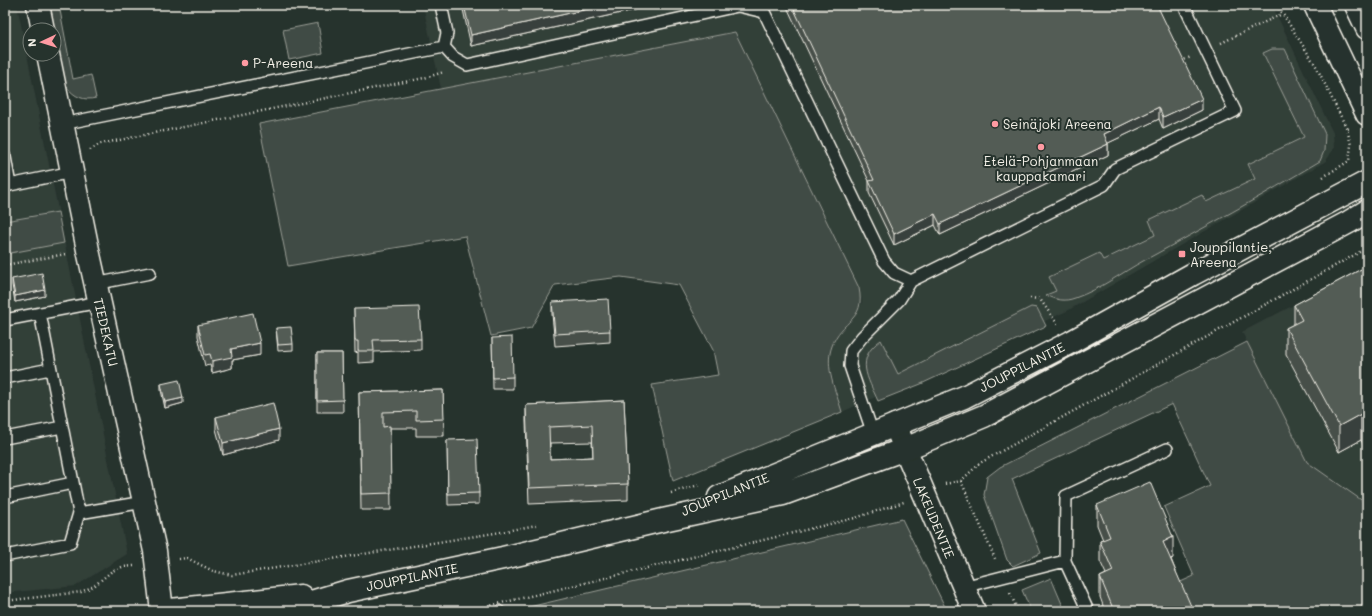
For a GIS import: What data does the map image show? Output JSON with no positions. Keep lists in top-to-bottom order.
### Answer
{
  "streets": {
    "main road": ["TIEDEKATU", "JOUPPILANTIE", "LAKEUDENTIE"]
  },
  "crossings": [
    ["TIEDEKATU", "JOUPPILANTIE"],
    ["JOUPPILANTIE", "LAKEUDENTIE"]
  ],
  "places": {
    "other": ["P-Areena", "Seinäjoki Areena", "Etelä-Pohjanmaan kauppakamari"],
    "transit": ["Jouppilantie, Areena"]
  },
  "north": "left"
}
